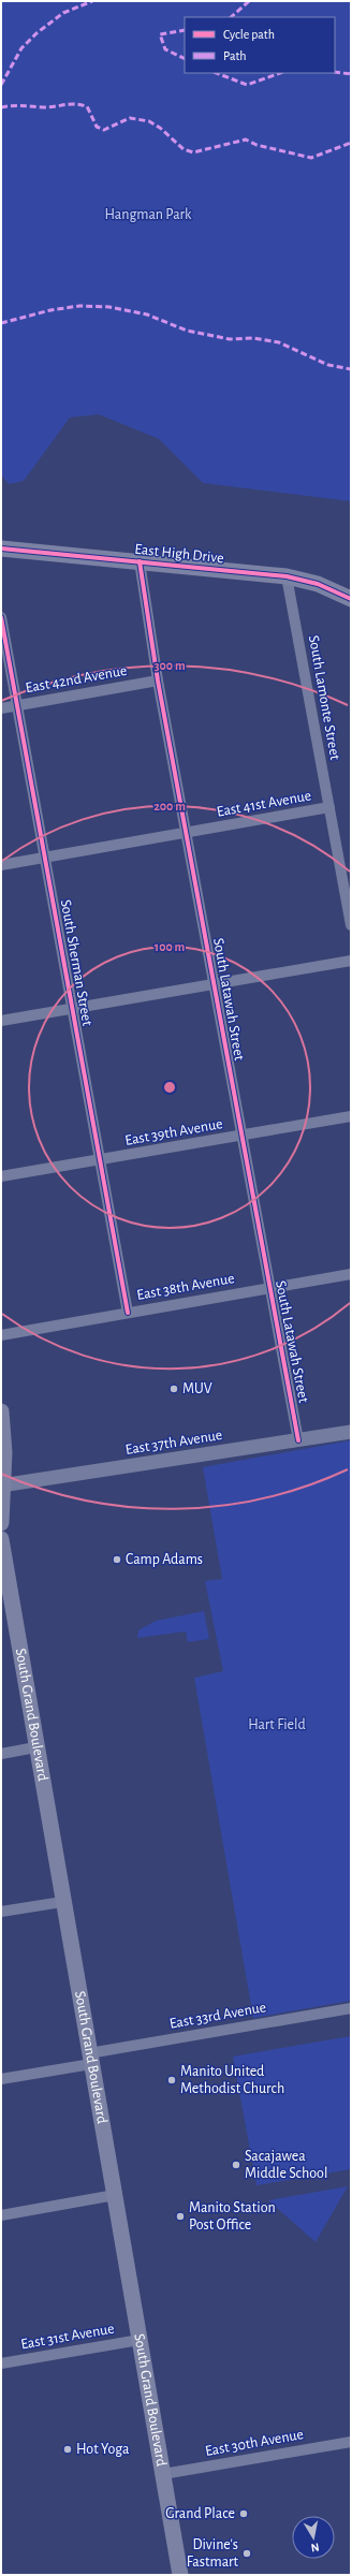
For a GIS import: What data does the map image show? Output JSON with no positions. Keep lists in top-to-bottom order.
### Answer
{
  "streets": {
    "main road": ["East High Drive", "South Grand Boulevard"],
    "street": [
      "East 42nd Avenue",
      "South Lamonte Street",
      "East 41st Avenue",
      "South Sherman Street",
      "South Latawah Street",
      "East 39th Avenue",
      "East 38th Avenue",
      "East 37th Avenue",
      "East 33rd Avenue",
      "East 31st Avenue",
      "East 30th Avenue"
    ]
  },
  "crossings": [
    ["East High Drive", "South Lamonte Street"],
    ["East High Drive", "South Latawah Street"],
    ["East 42nd Avenue", "South Sherman Street"],
    ["East 42nd Avenue", "South Latawah Street"],
    ["South Lamonte Street", "East 41st Avenue"],
    ["East 41st Avenue", "South Sherman Street"],
    ["East 41st Avenue", "South Latawah Street"],
    ["South Sherman Street", "East 39th Avenue"],
    ["South Sherman Street", "East 38th Avenue"],
    ["South Latawah Street", "East 39th Avenue"],
    ["South Latawah Street", "East 38th Avenue"],
    ["South Latawah Street", "East 37th Avenue"],
    ["South Grand Boulevard", "East 33rd Avenue"],
    ["South Grand Boulevard", "East 31st Avenue"],
    ["South Grand Boulevard", "East 30th Avenue"]
  ],
  "parks": ["Hangman Park", "Hart Field"],
  "places": [
    "MUV",
    "Camp Adams",
    "Manito United Methodist Church",
    "Sacajawea Middle School",
    "Manito Station Post Office",
    "Hot Yoga",
    "Grand Place",
    "Divine's Fastmart"
  ],
  "legend": ["Cycle path", "Path"],
  "north": "bottom",
  "rings": ["300 m", "200 m", "100 m"]
}
